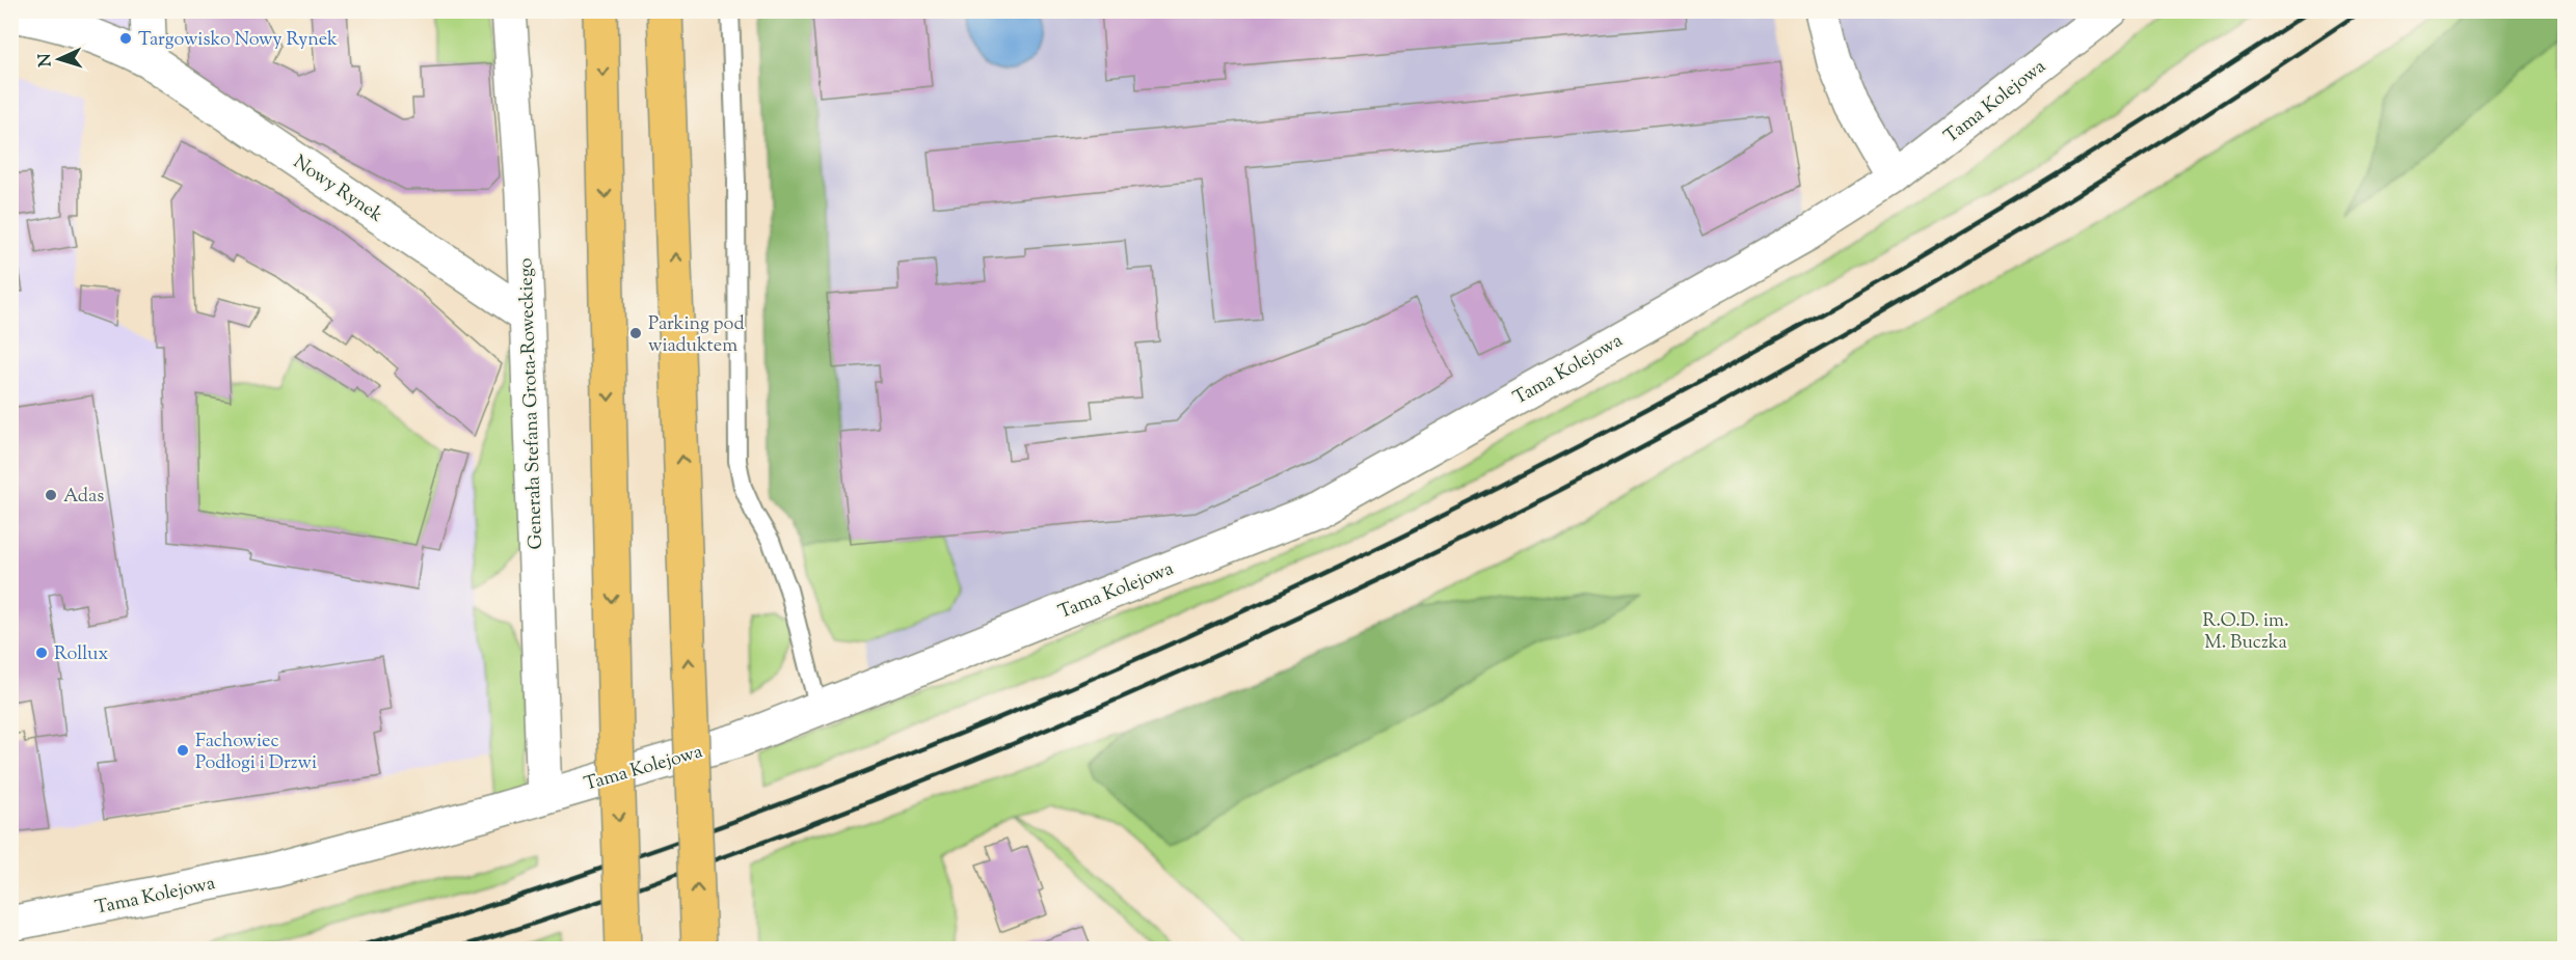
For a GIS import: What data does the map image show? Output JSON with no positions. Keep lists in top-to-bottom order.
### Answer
{
  "streets": {
    "street": ["Tama Kolejowa", "Nowy Rynek", "Generała Stefana Grota-Roweckiego"]
  },
  "crossings": [
    ["Tama Kolejowa", "Generała Stefana Grota-Roweckiego"],
    ["Nowy Rynek", "Generała Stefana Grota-Roweckiego"]
  ],
  "parks": ["R.O.D. im. M. Buczka"],
  "places": [
    "Targowisko Nowy Rynek",
    "Parking pod wiaduktem",
    "Adas",
    "Rollux",
    "Fachowiec Podłogi i Drzwi"
  ],
  "north": "left"
}
